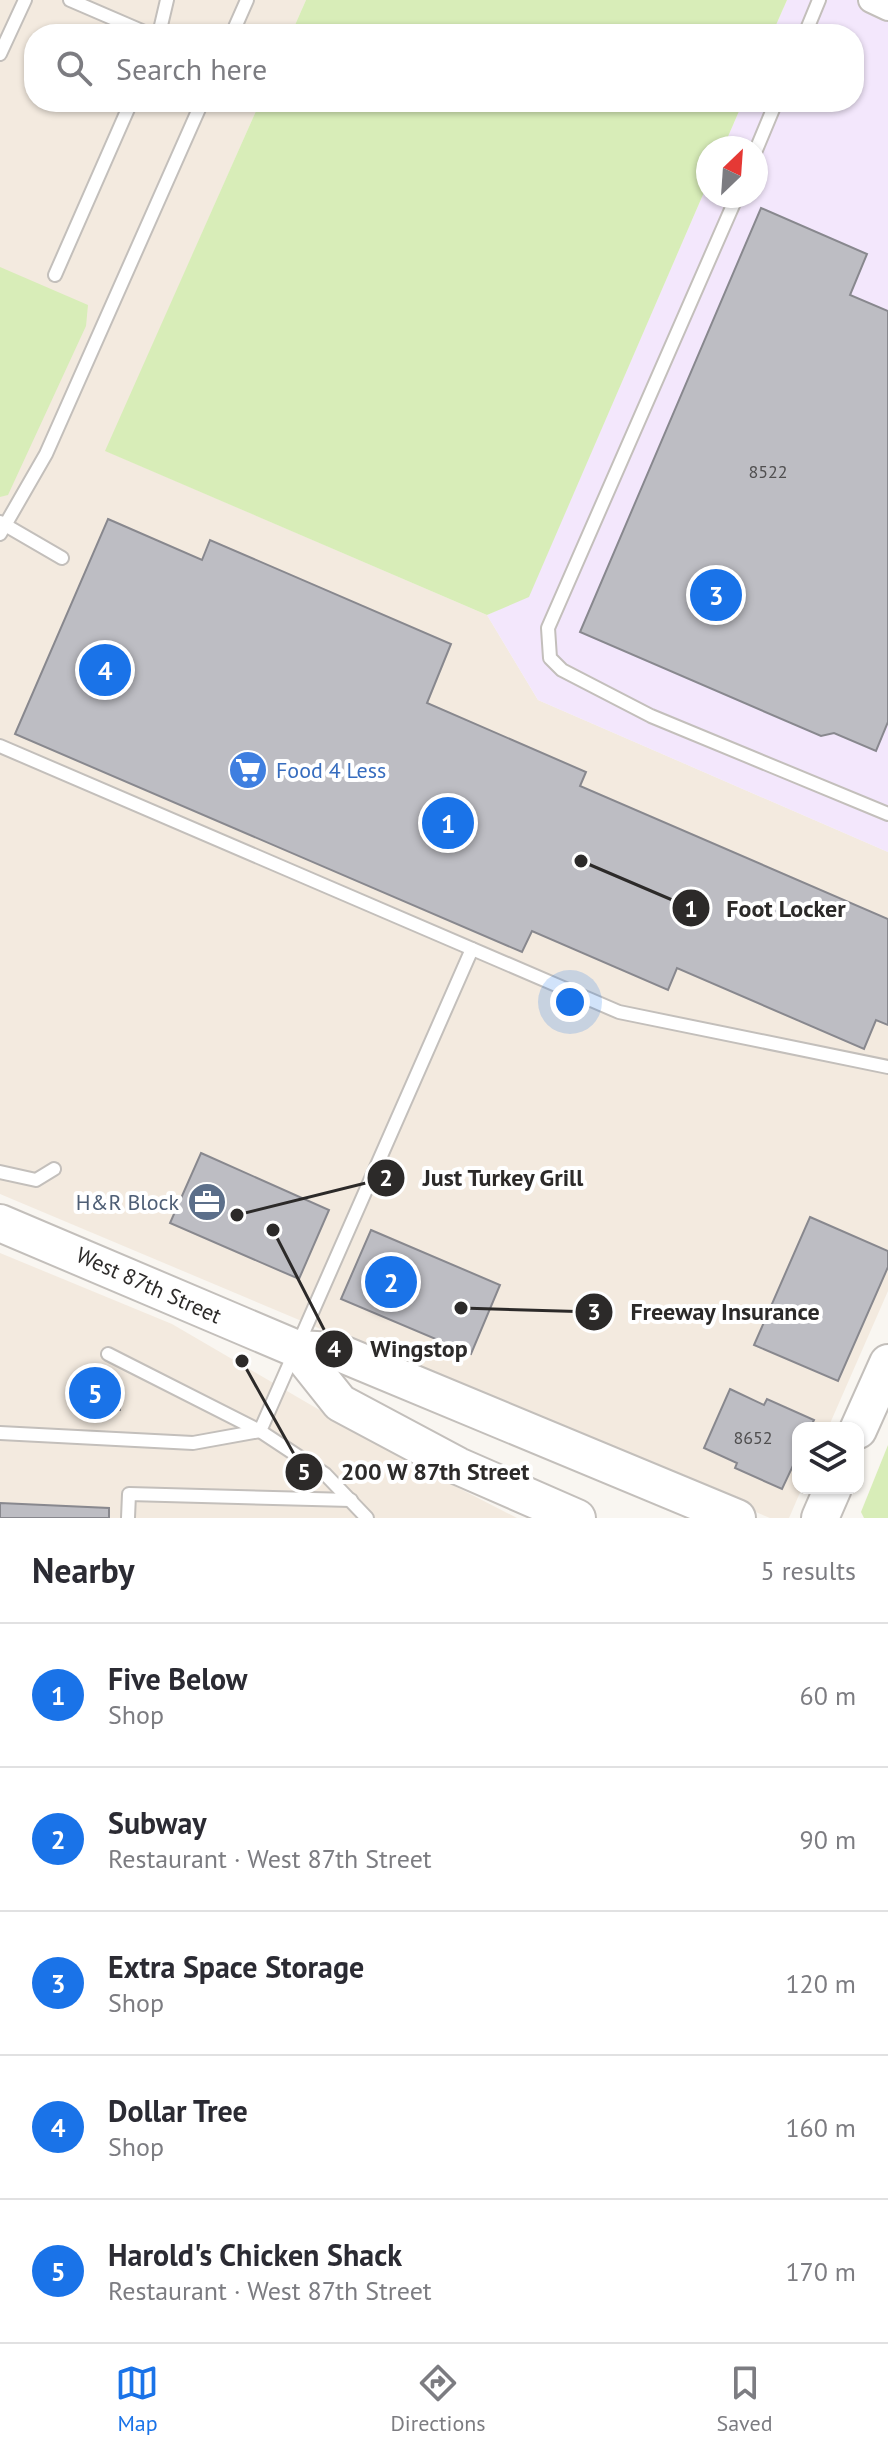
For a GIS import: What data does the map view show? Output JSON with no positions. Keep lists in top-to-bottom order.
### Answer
{
  "streets": {
    "main road": ["West 87th Street"]
  },
  "places": {
    "supermarket": ["Food 4 Less"],
    "other": [
      "Foot Locker",
      "Just Turkey Grill",
      "Wingstop",
      "Freeway Insurance",
      "200 W 87th Street"
    ],
    "office": ["H&R Block"]
  },
  "house_numbers": ["8522", "8652"],
  "north": "top right",
  "page": {
    "search": "Search here",
    "pins": [
      "3",
      "4",
      "1",
      "2",
      "5"
    ],
    "heading": ["Nearby", "5 results"],
    "list": [
      {
        "mark": "1",
        "name": "Five Below",
        "note": "Shop",
        "value": "60 m"
      },
      {
        "mark": "2",
        "name": "Subway",
        "note": "Restaurant · West 87th Street",
        "value": "90 m"
      },
      {
        "mark": "3",
        "name": "Extra Space Storage",
        "note": "Shop",
        "value": "120 m"
      },
      {
        "mark": "4",
        "name": "Dollar Tree",
        "note": "Shop",
        "value": "160 m"
      },
      {
        "mark": "5",
        "name": "Harold's Chicken Shack",
        "note": "Restaurant · West 87th Street",
        "value": "170 m"
      }
    ],
    "nav": ["Map", "Directions", "Saved"]
  }
}
